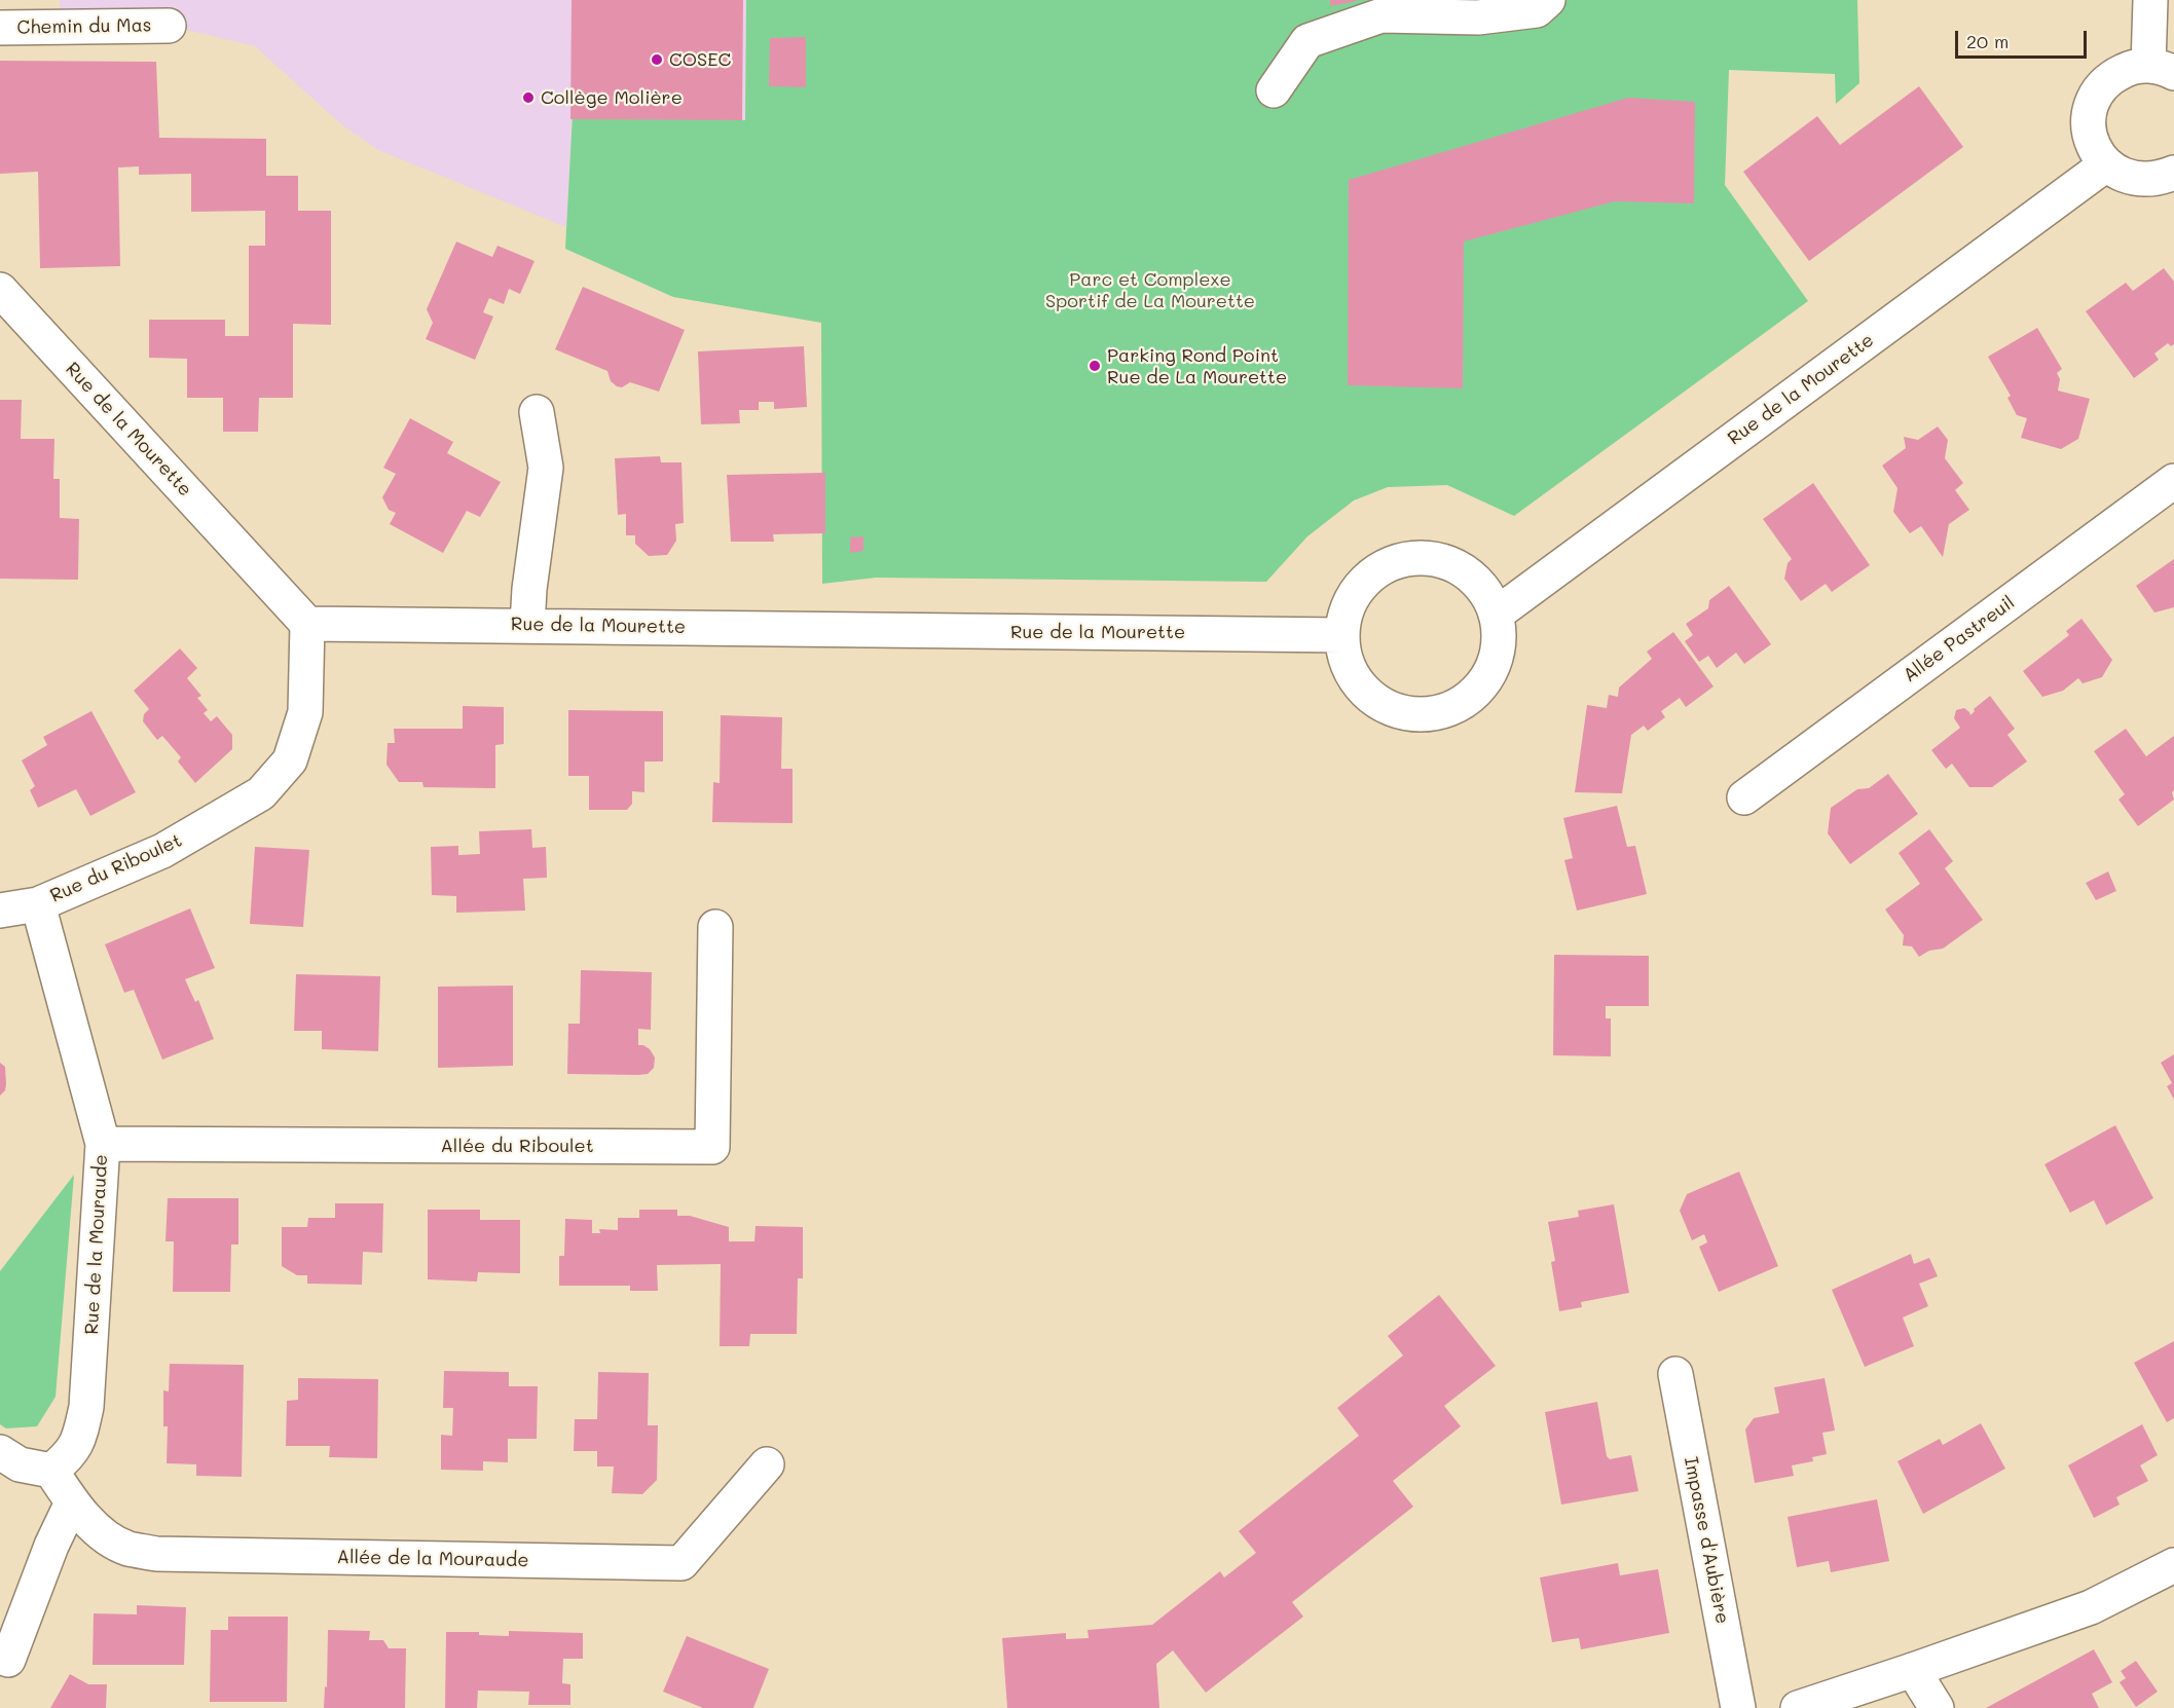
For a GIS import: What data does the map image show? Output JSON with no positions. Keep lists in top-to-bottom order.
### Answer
{
  "streets": {
    "street": [
      "Chemin du Mas",
      "Rue de la Mourette",
      "Allée Pastreuil",
      "Rue du Riboulet",
      "Allée du Riboulet",
      "Rue de la Mouraude",
      "Impasse d'Aubière",
      "Allée de la Mouraude"
    ]
  },
  "crossings": [
    ["Rue de la Mourette", "Rue du Riboulet"],
    ["Rue du Riboulet", "Rue de la Mouraude"],
    ["Allée du Riboulet", "Rue de la Mouraude"],
    ["Rue de la Mouraude", "Allée de la Mouraude"]
  ],
  "parks": ["Parc et Complexe Sportif de La Mourette"],
  "places": ["COSEC", "Collège Molière", "Parking Rond Point Rue de La Mourette"],
  "scale_bar": "20 m"
}
